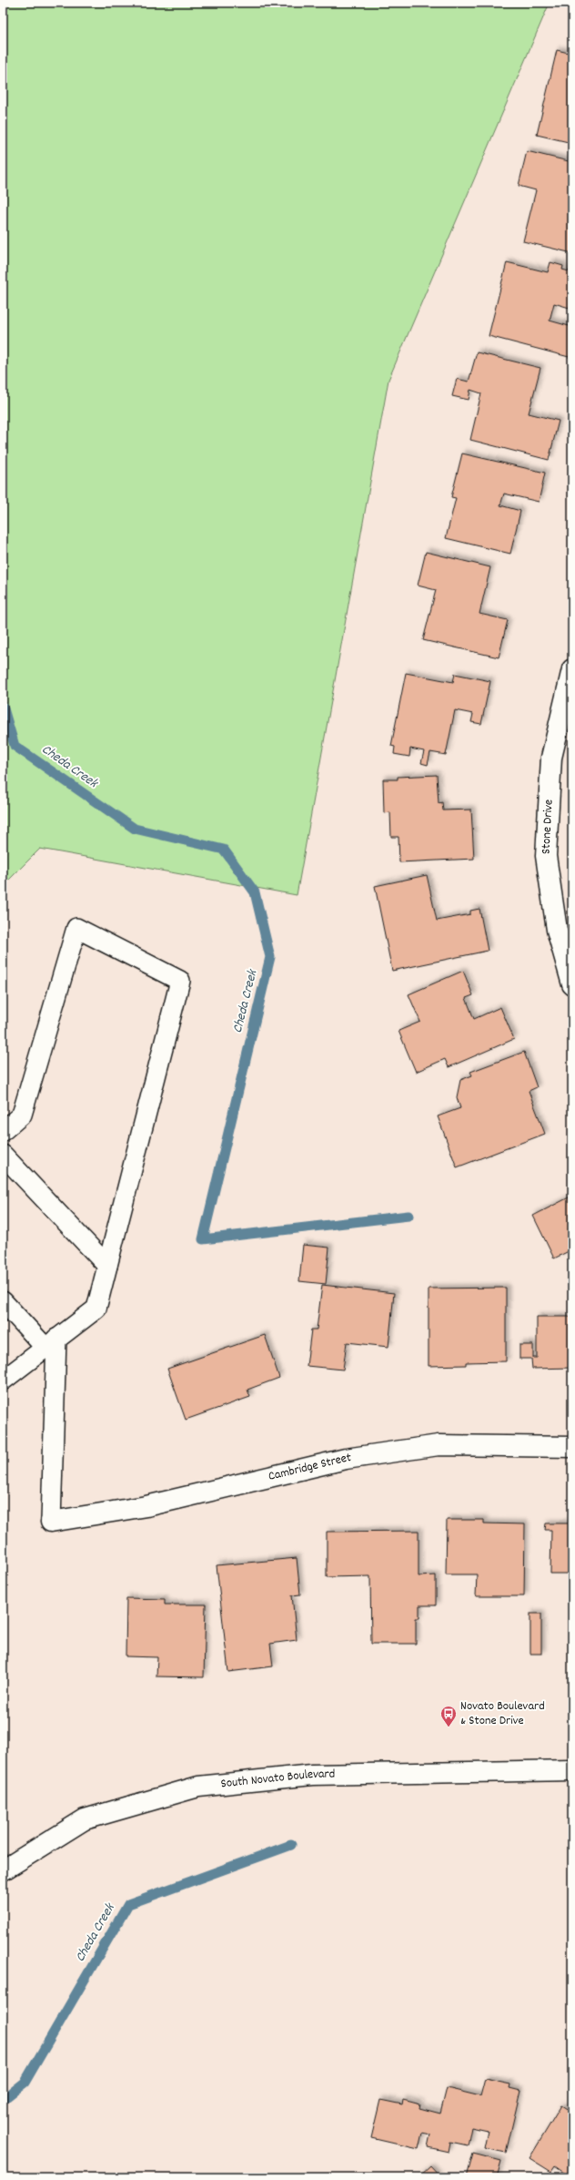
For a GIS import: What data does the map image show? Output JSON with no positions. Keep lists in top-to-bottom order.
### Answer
{
  "streets": {
    "street": ["Stone Drive", "Cambridge Street", "South Novato Boulevard"]
  },
  "water": ["Cheda Creek"],
  "places": {
    "bus stop": ["Novato Boulevard & Stone Drive"]
  }
}
